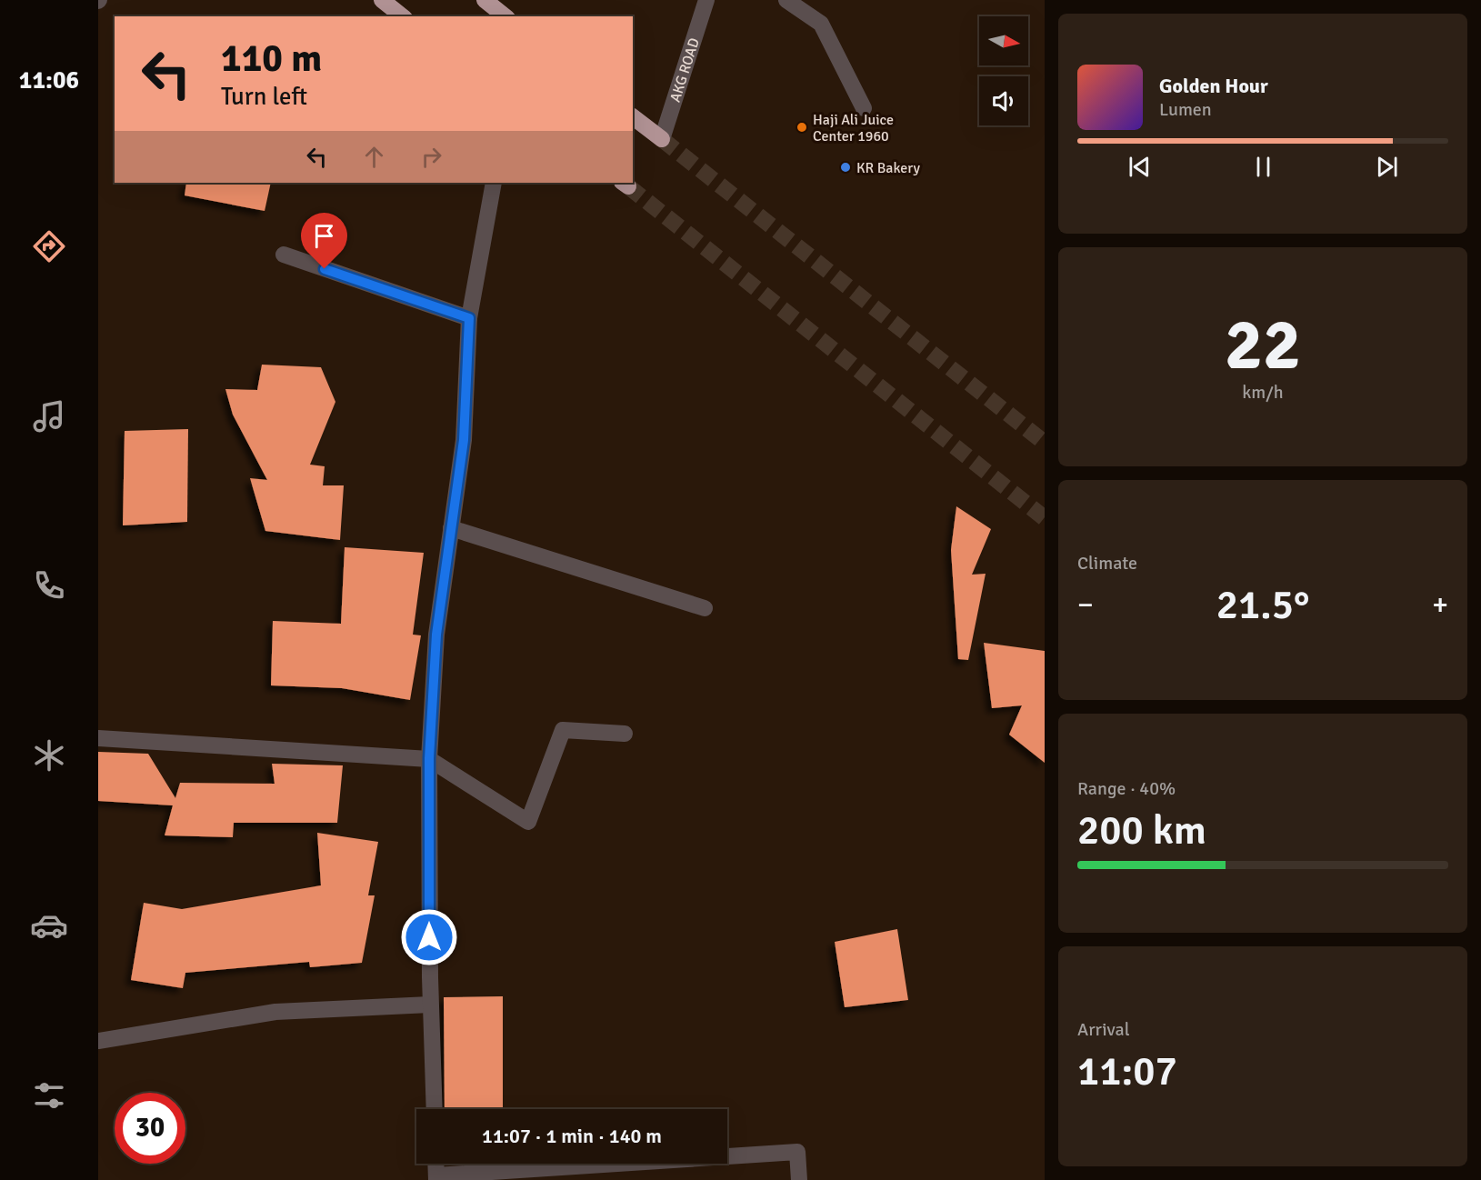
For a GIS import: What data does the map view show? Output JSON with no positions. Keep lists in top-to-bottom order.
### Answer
{
  "streets": {
    "street": ["AKG ROAD"]
  },
  "places": ["Haji Ali Juice Center 1960", "KR Bakery"],
  "north": "right",
  "page": {
    "tabs": "11:06",
    "turn": ["110 m", "Turn left"],
    "song": ["Golden Hour", "Lumen"],
    "tile": [
      ["22", "km/h"],
      "Climate",
      ["Range · 40%", "200 km"],
      ["Arrival", "11:07"]
    ],
    "heat": ["−", "21.5°", "+"],
    "limit": "30",
    "trip": "11:07 · 1 min · 140 m"
  }
}
